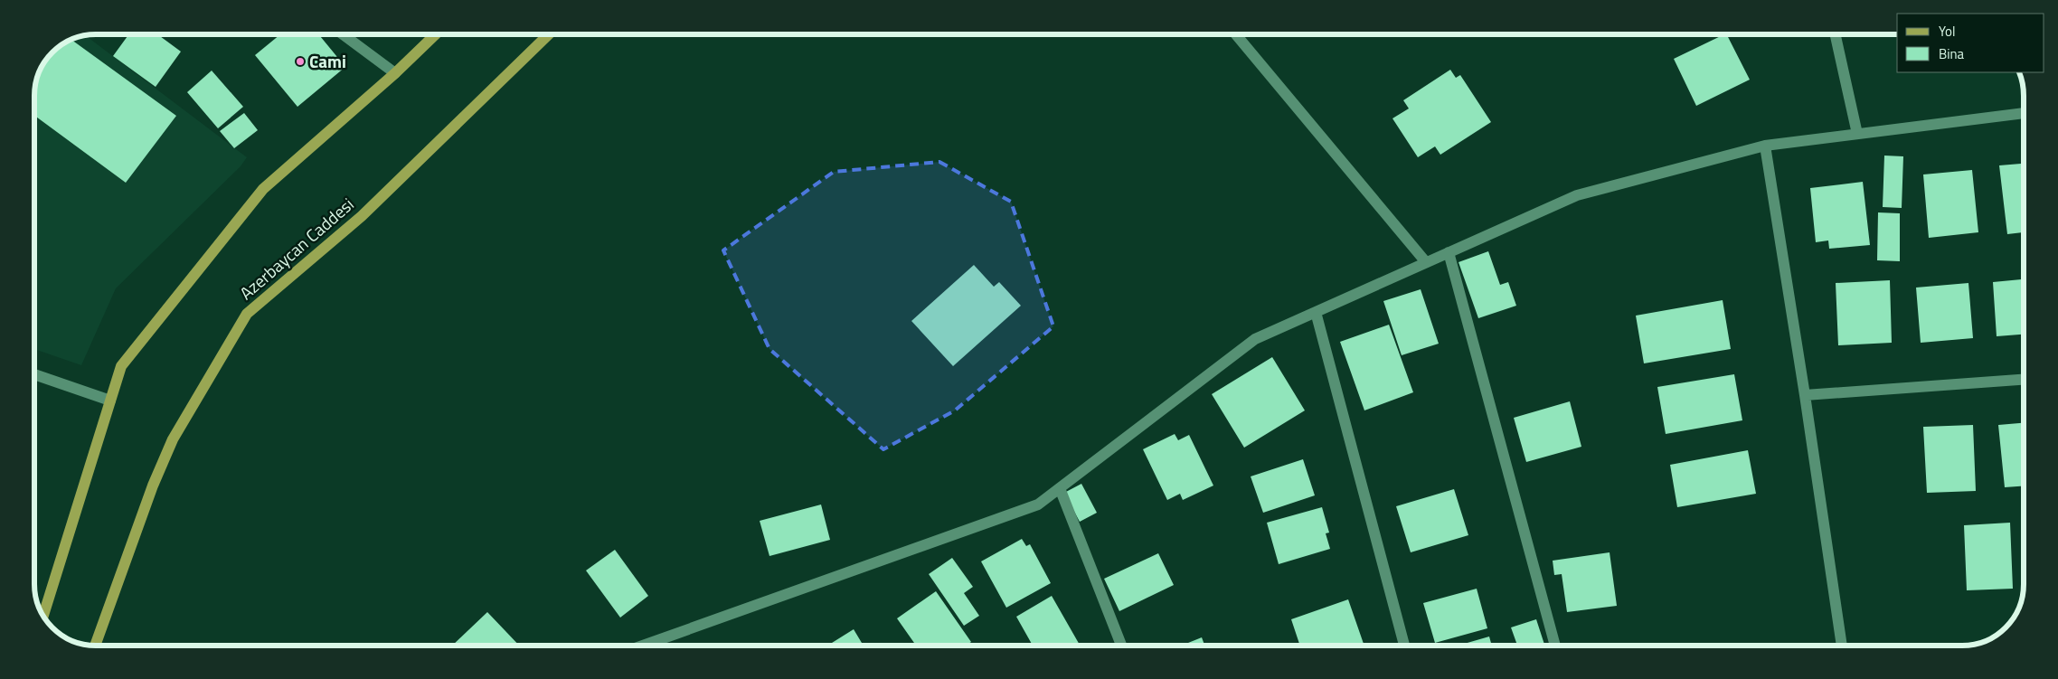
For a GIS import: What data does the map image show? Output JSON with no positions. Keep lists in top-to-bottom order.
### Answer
{
  "streets": {
    "main road": ["Azerbaycan Caddesi"]
  },
  "places": ["Cami"],
  "legend": ["Yol", "Bina"]
}
